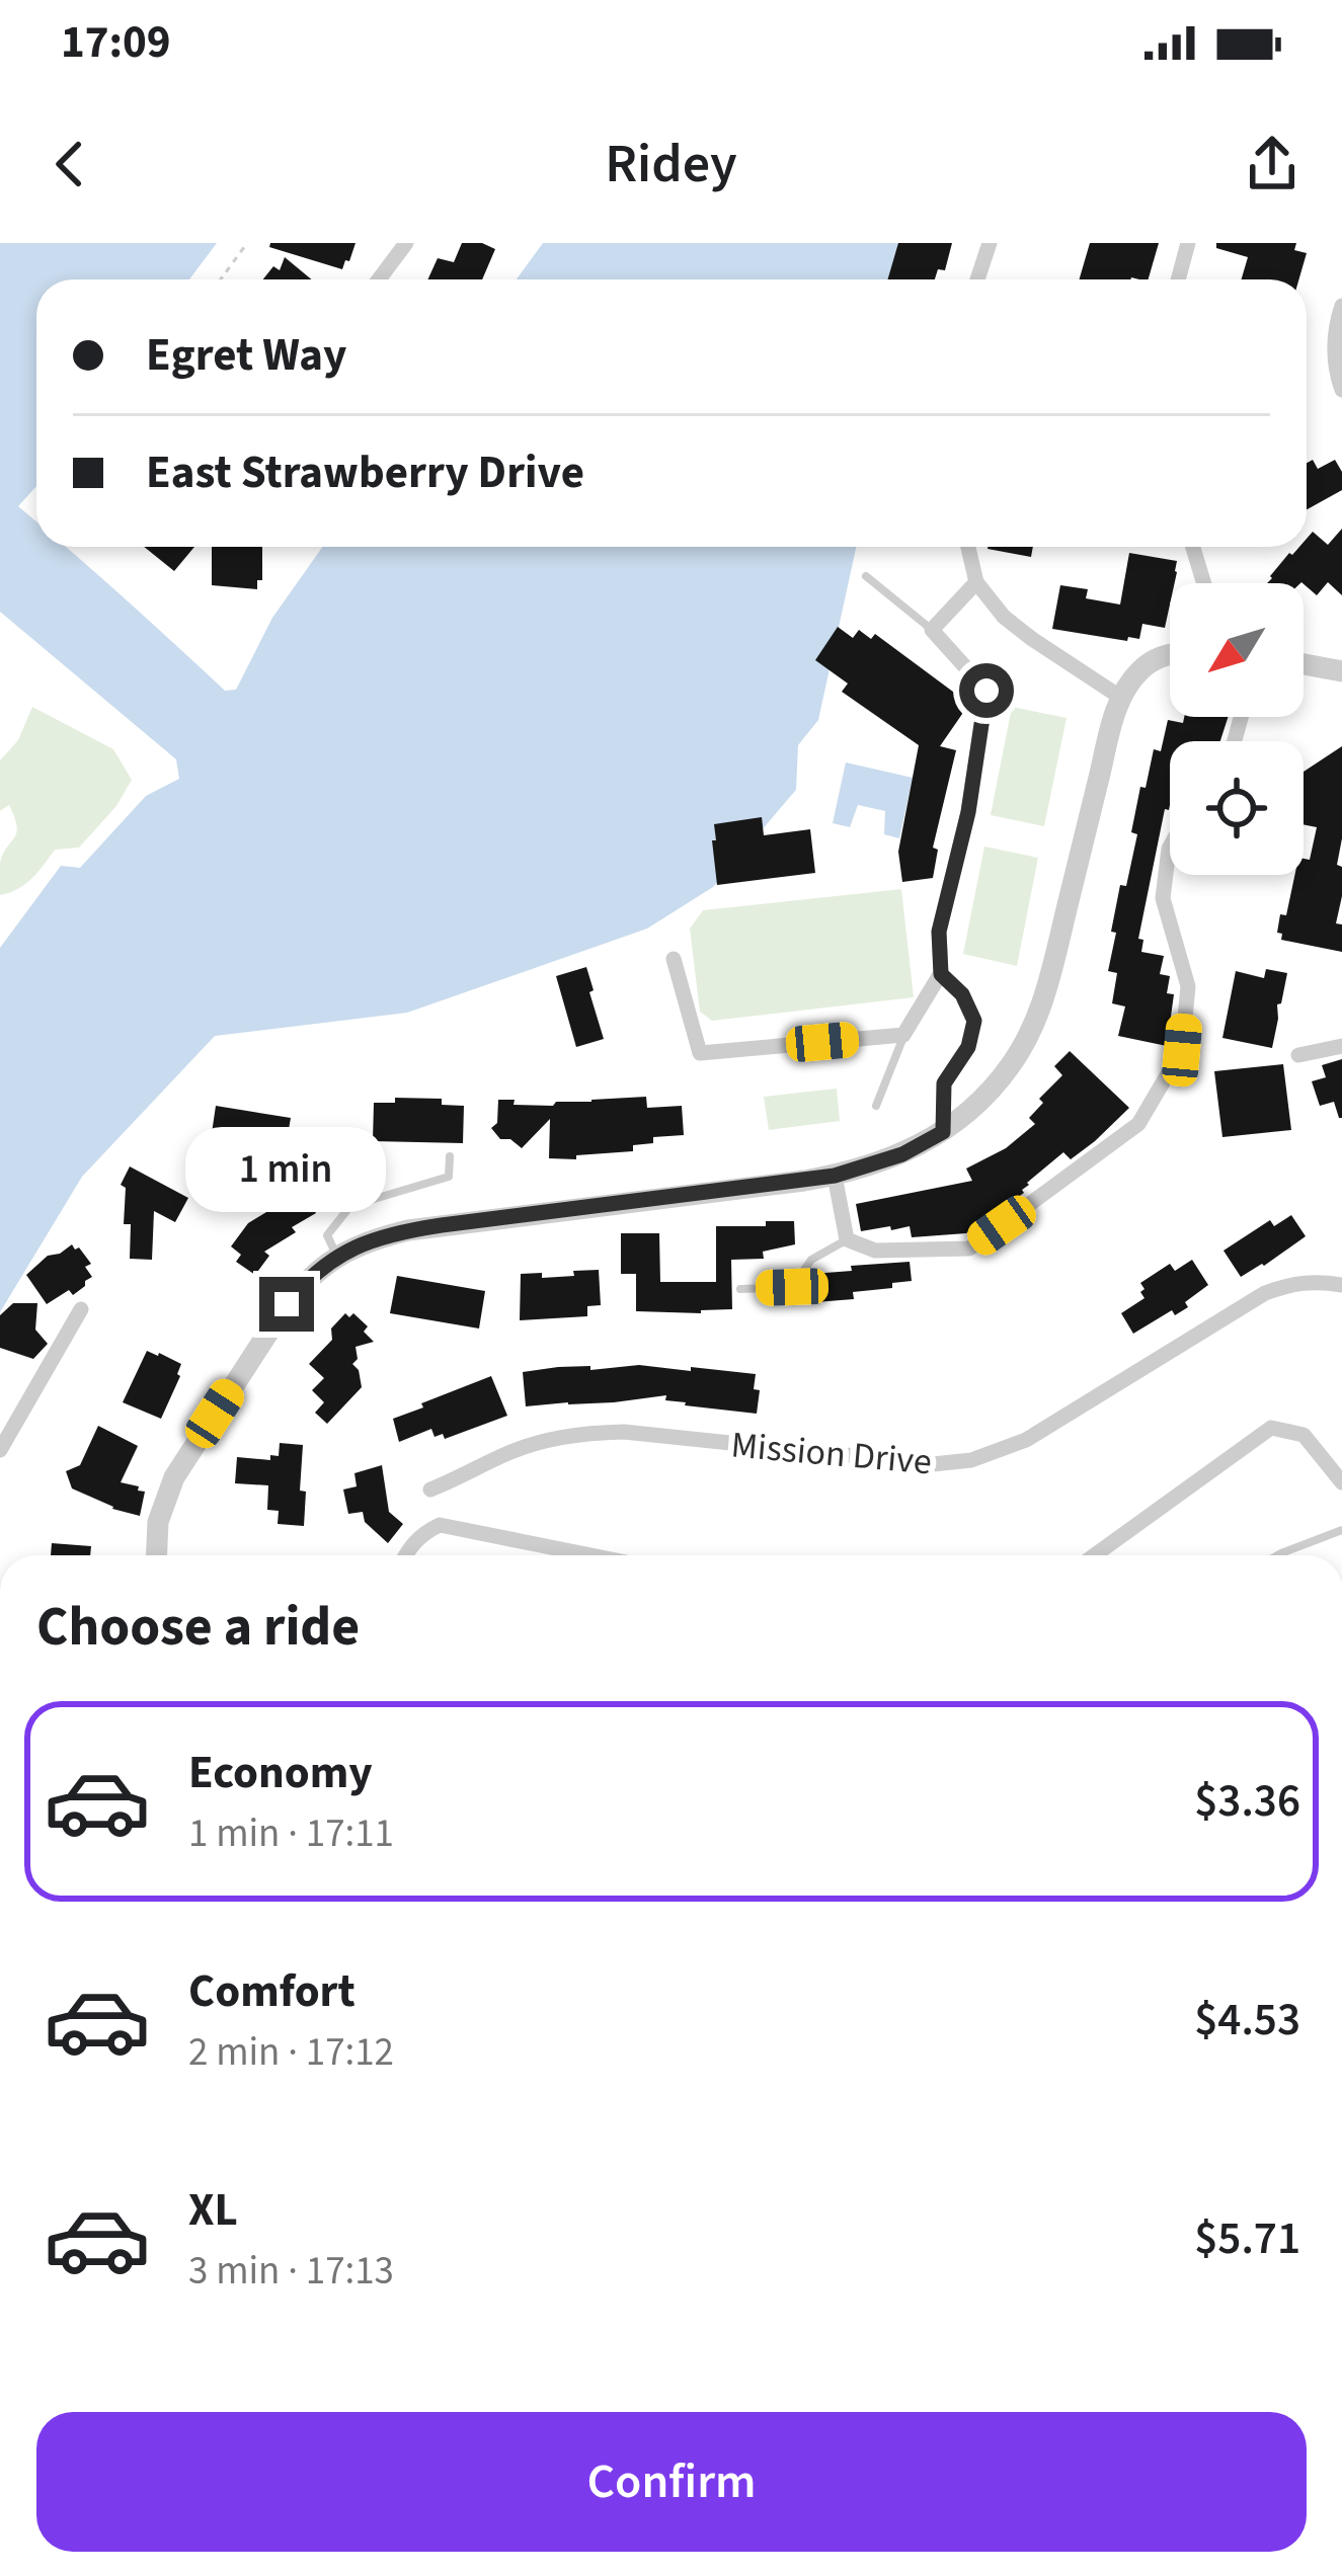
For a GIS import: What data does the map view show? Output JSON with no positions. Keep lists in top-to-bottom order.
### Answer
{
  "streets": {
    "street": ["Mission Drive"]
  },
  "north": "bottom left",
  "page": {
    "status": "17:09",
    "header": "Ridey",
    "banner": ["Egret Way", "East Strawberry Drive"],
    "bubble": "1 min",
    "heading": "Choose a ride",
    "list": [
      {
        "name": "Economy",
        "note": "1 min · 17:11",
        "value": "$3.36"
      },
      {
        "name": "Comfort",
        "note": "2 min · 17:12",
        "value": "$4.53"
      },
      {
        "name": "XL",
        "note": "3 min · 17:13",
        "value": "$5.71"
      }
    ],
    "buttons": "Confirm"
  }
}
